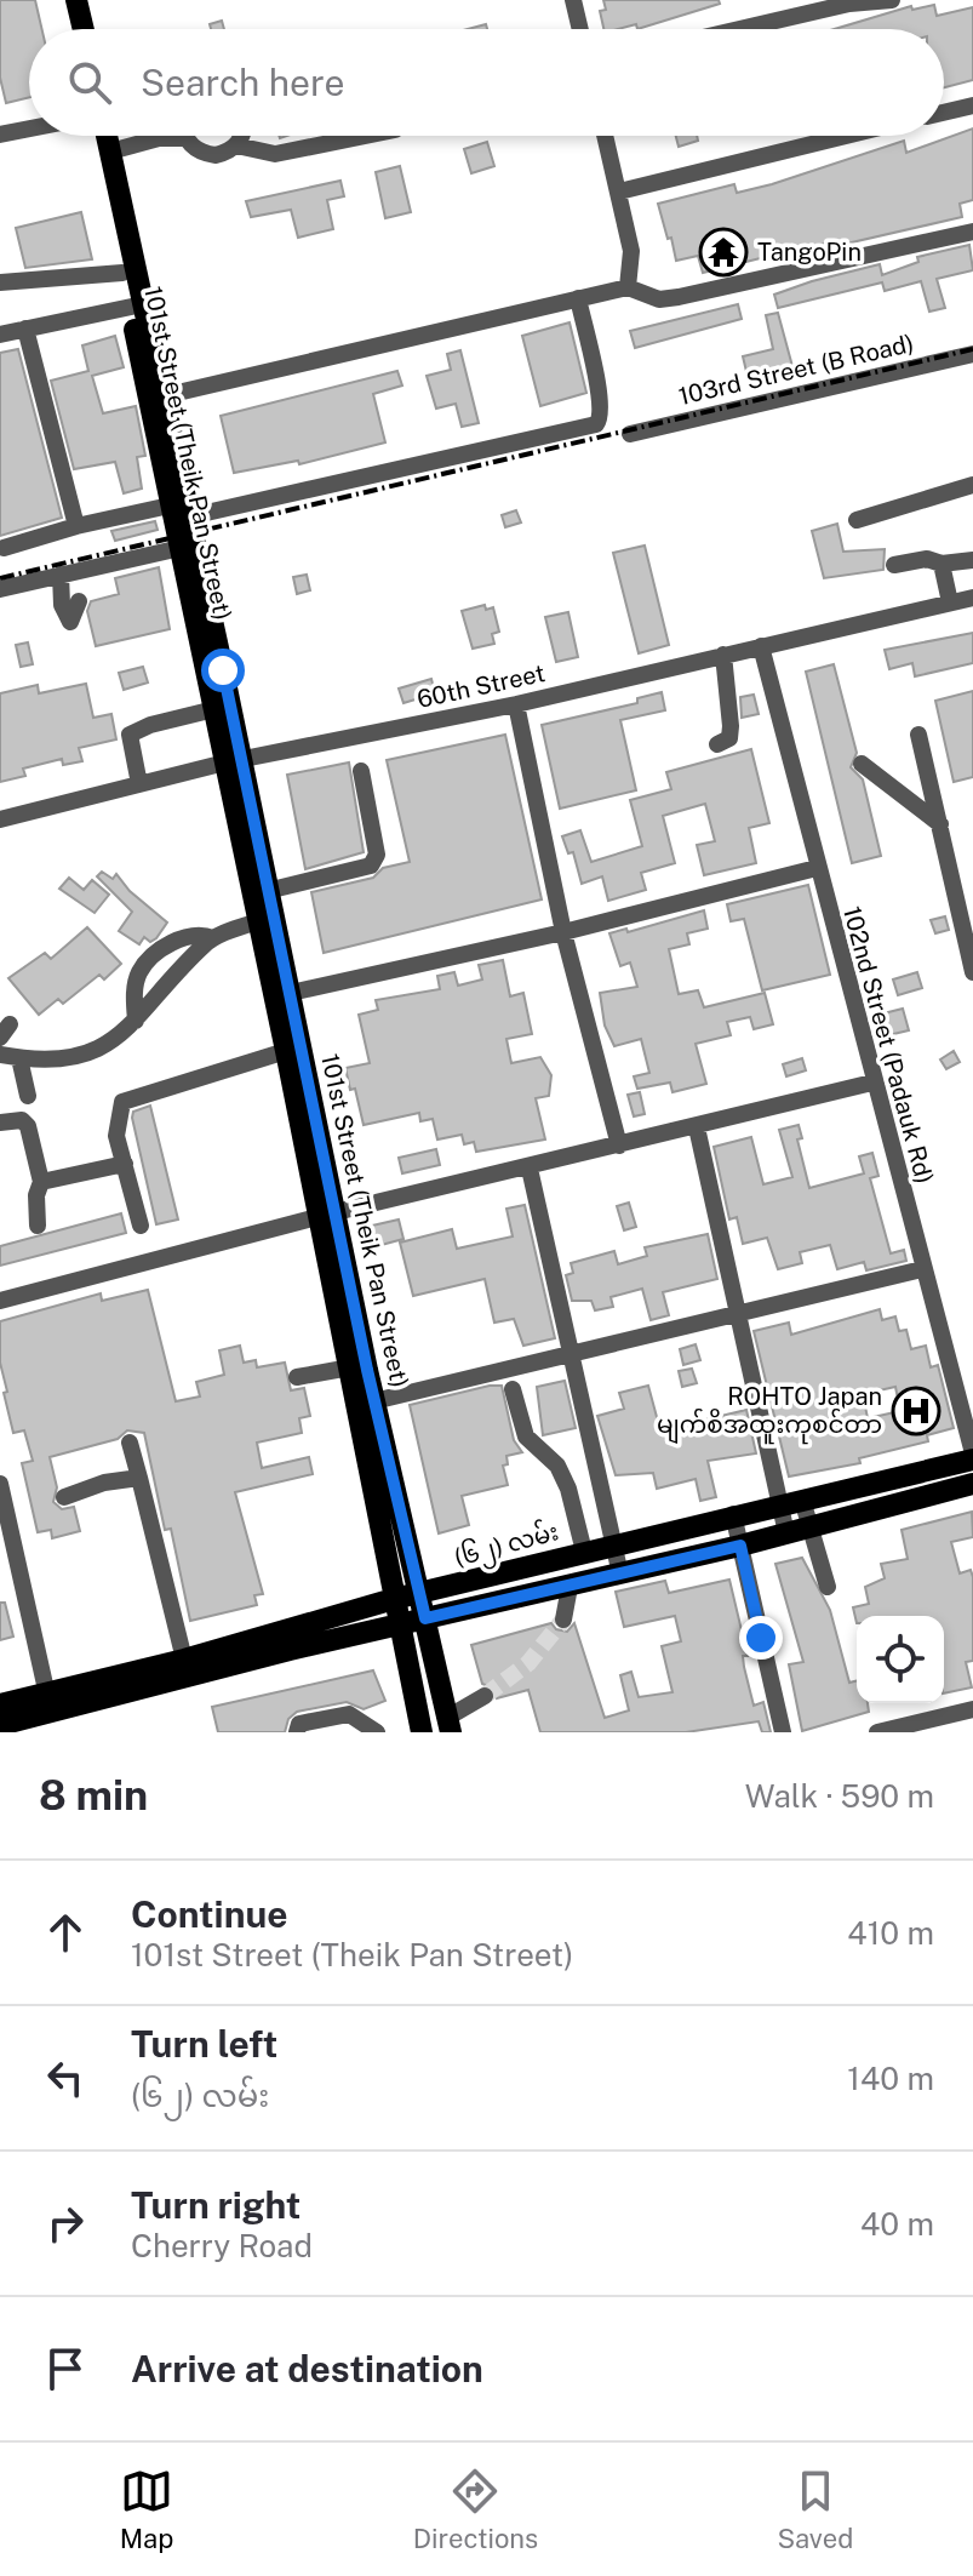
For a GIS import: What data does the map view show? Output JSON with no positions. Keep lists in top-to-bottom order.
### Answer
{
  "streets": {
    "main road": ["101st Street (Theik Pan Street)", "(၆၂) လမ်း"],
    "street": ["103rd Street (B Road)", "60th Street", "102nd Street (Padauk Rd)"]
  },
  "crossings": [
    ["101st Street (Theik Pan Street)", "60th Street"],
    ["101st Street (Theik Pan Street)", "(၆၂) လမ်း"],
    ["60th Street", "102nd Street (Padauk Rd)"],
    ["102nd Street (Padauk Rd)", "(၆၂) လမ်း"]
  ],
  "places": {
    "temple": ["TangoPin"],
    "hospital": ["ROHTO Japan မျက်စိအထူးကုစင်တာ"]
  },
  "page": {
    "search": "Search here",
    "heading": ["8 min", "Walk · 590 m"],
    "list": [
      ["Continue", "101st Street (Theik Pan Street)", "410 m"],
      ["Turn left", "(၆၂) လမ်း", "140 m"],
      ["Turn right", "Cherry Road", "40 m"],
      "Arrive at destination"
    ],
    "nav": ["Map", "Directions", "Saved"]
  }
}
